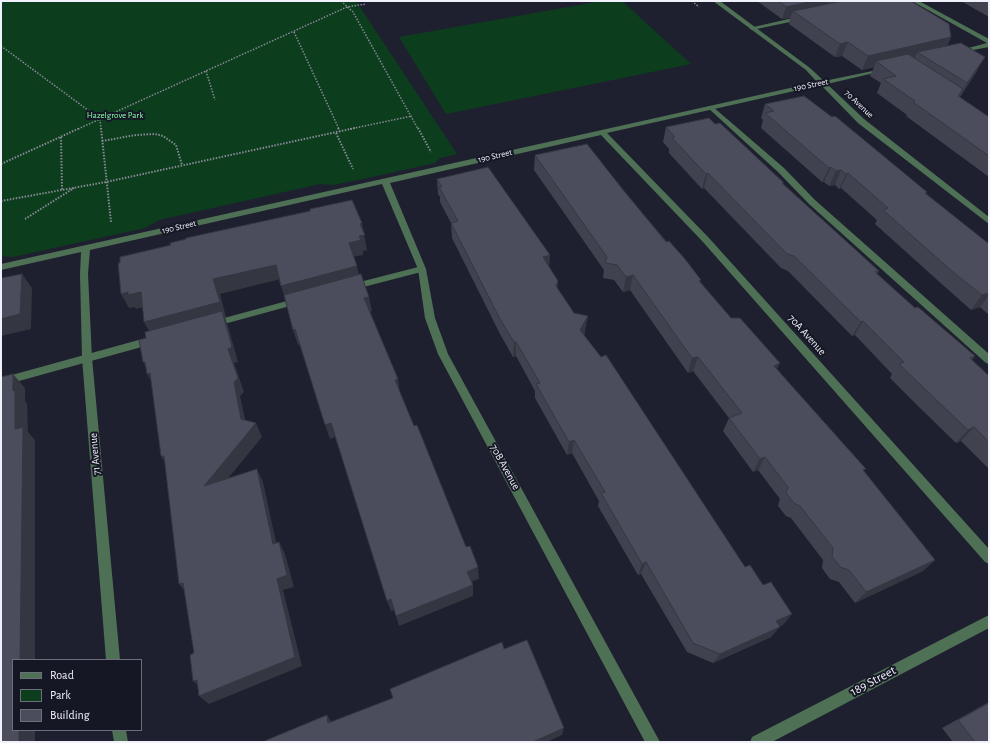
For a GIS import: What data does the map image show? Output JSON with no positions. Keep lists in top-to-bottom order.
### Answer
{
  "streets": {
    "street": [
      "190 Street",
      "70 Avenue",
      "70A Avenue",
      "71 Avenue",
      "70B Avenue",
      "189 Street"
    ]
  },
  "crossings": [
    ["190 Street", "70 Avenue"],
    ["190 Street", "70A Avenue"],
    ["190 Street", "71 Avenue"],
    ["190 Street", "70B Avenue"]
  ],
  "parks": ["Hazelgrove Park"],
  "legend": ["Road", "Park", "Building"]
}
